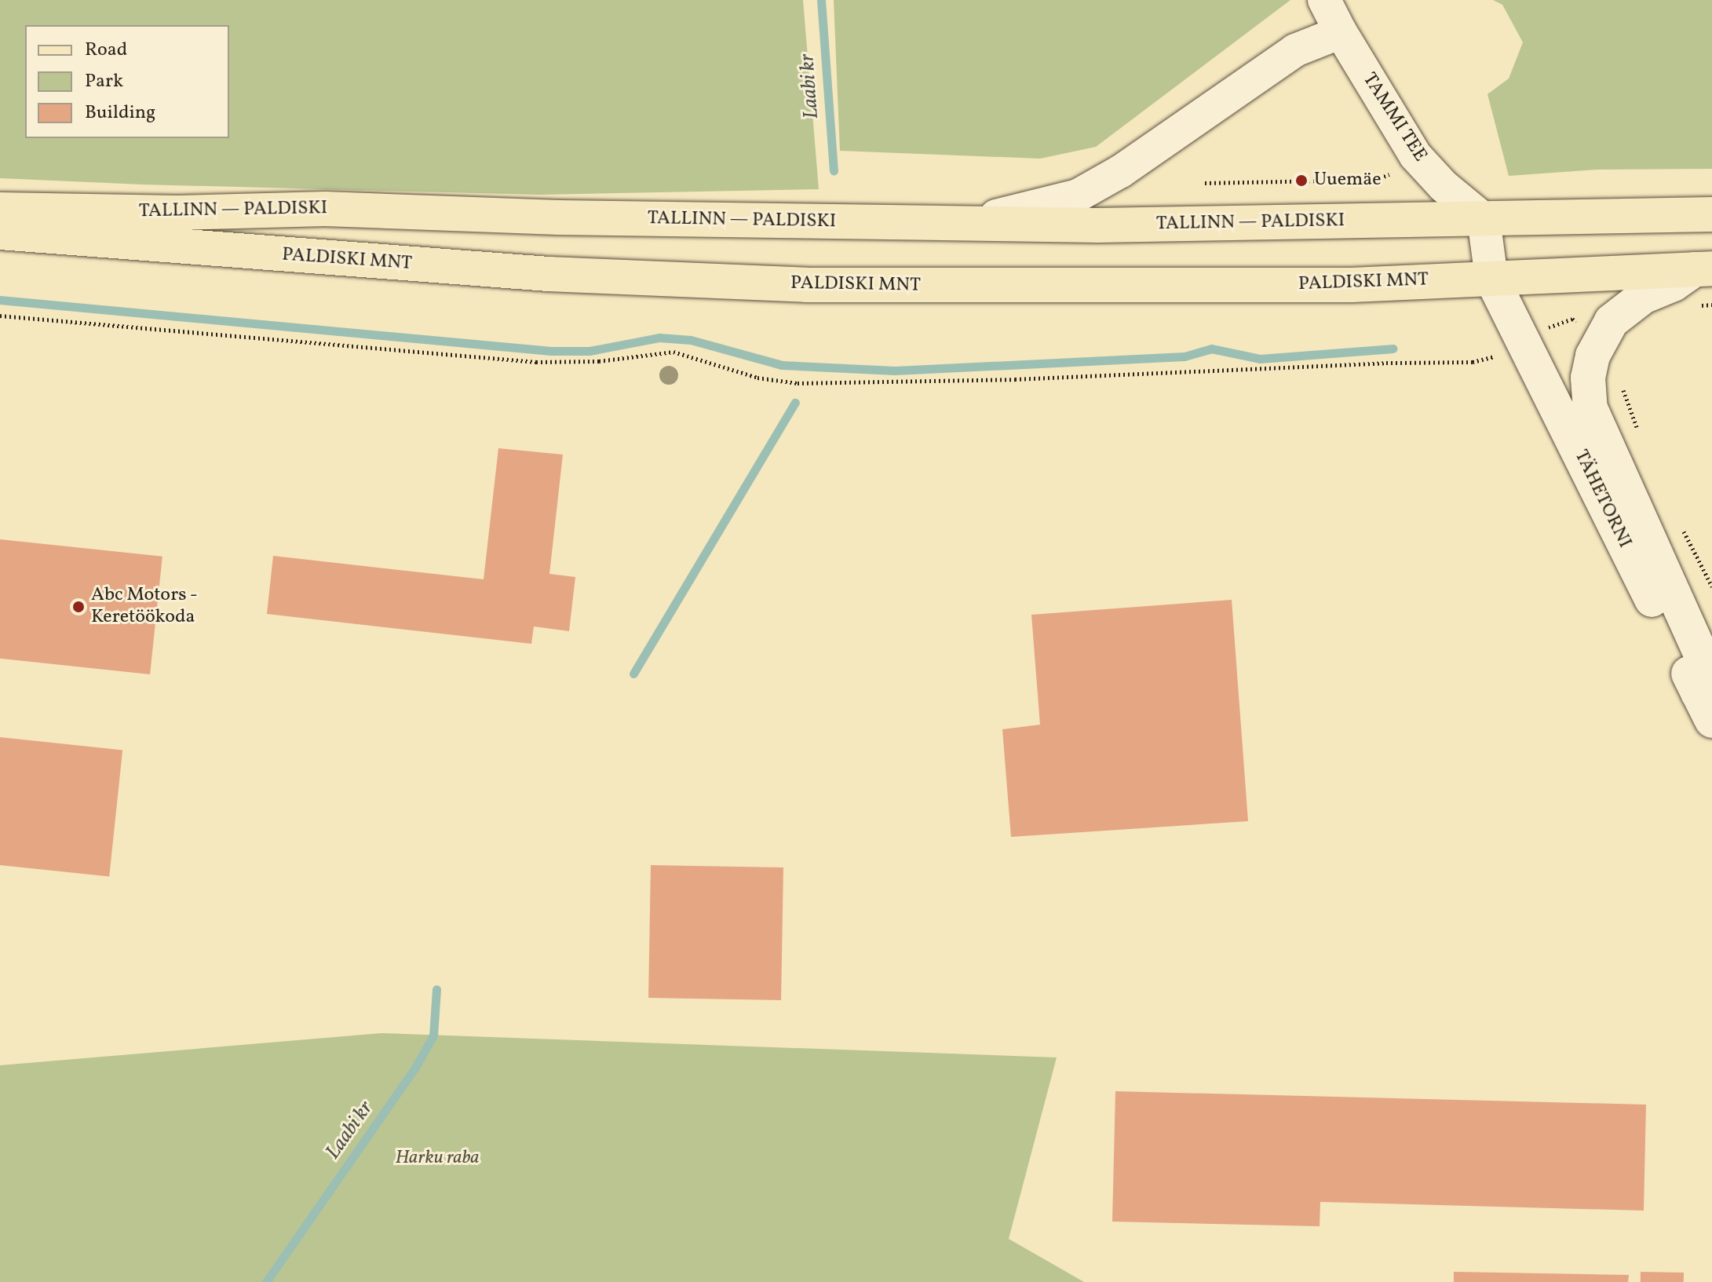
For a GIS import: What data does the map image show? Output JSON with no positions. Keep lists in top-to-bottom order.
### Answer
{
  "streets": {
    "main road": ["TALLINN — PALDISKI", "PALDISKI MNT"],
    "street": ["TAMMI TEE", "TÄHETORNI"]
  },
  "crossings": [
    ["TAMMI TEE", "TALLINN — PALDISKI"],
    ["PALDISKI MNT", "TÄHETORNI"]
  ],
  "water": ["Laabi kr"],
  "parks": ["Harku raba"],
  "places": ["Uuemäe", "Abc Motors - Keretöökoda"],
  "legend": ["Road", "Park", "Building"]
}
